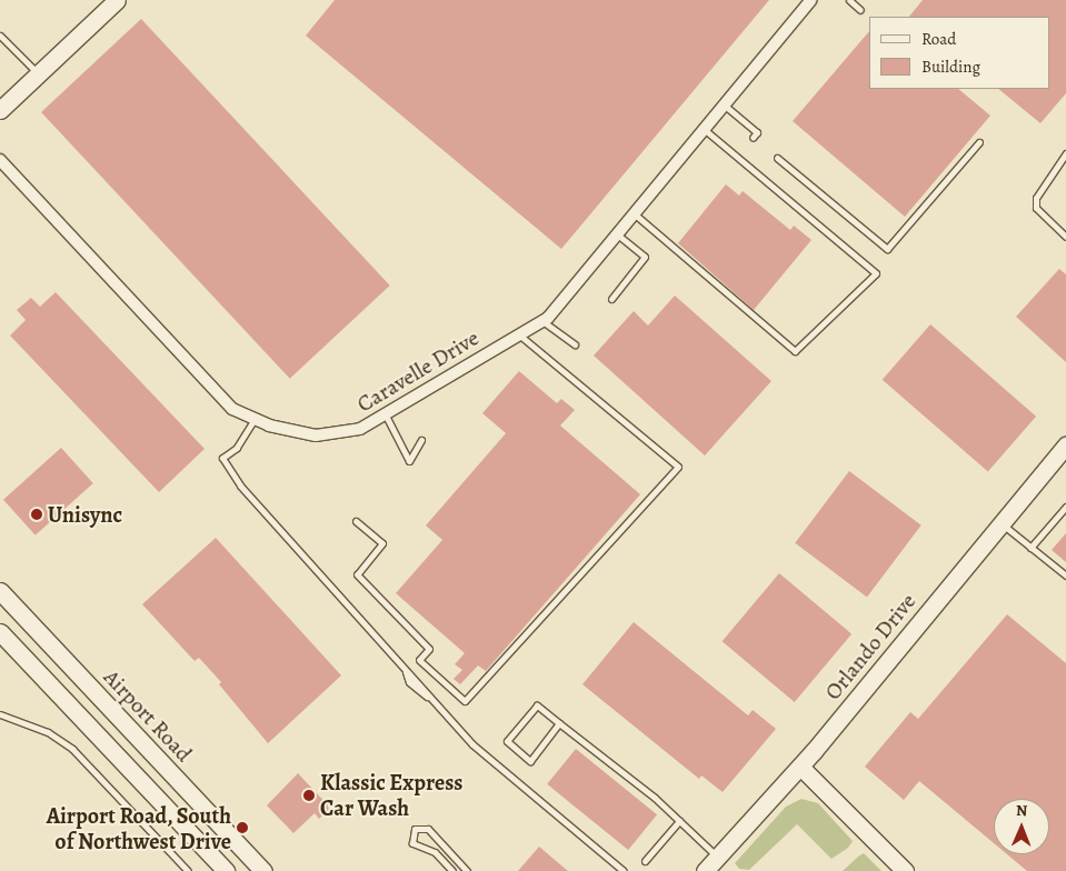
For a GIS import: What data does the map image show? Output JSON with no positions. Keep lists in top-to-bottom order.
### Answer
{
  "streets": {
    "street": ["Caravelle Drive", "Orlando Drive", "Airport Road"]
  },
  "places": ["Unisync", "Klassic Express Car Wash", "Airport Road, South of Northwest Drive"],
  "legend": ["Road", "Building"],
  "north": "top"
}
